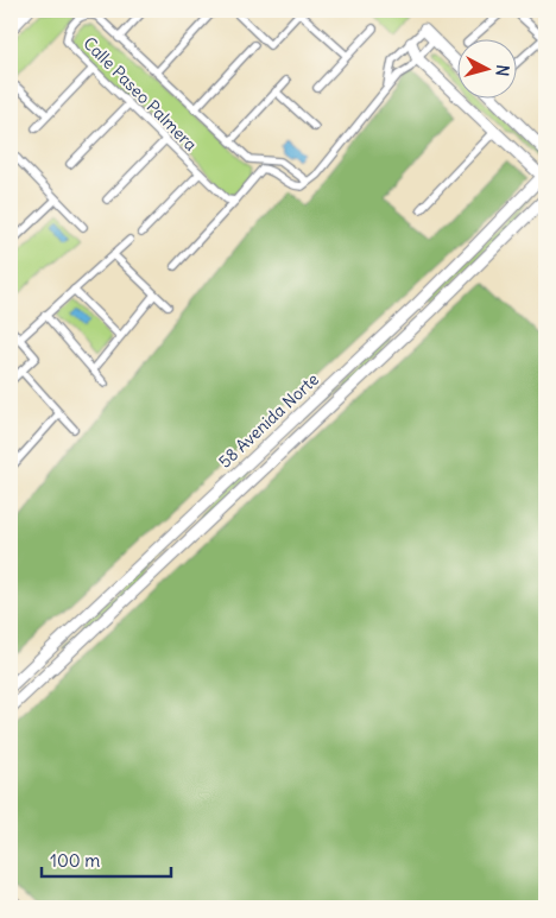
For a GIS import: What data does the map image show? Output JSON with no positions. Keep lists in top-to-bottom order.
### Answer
{
  "streets": {
    "main road": ["58 Avenida Norte"],
    "street": ["Calle Paseo Palmera"]
  },
  "scale_bar": "100 m",
  "north": "right"
}
